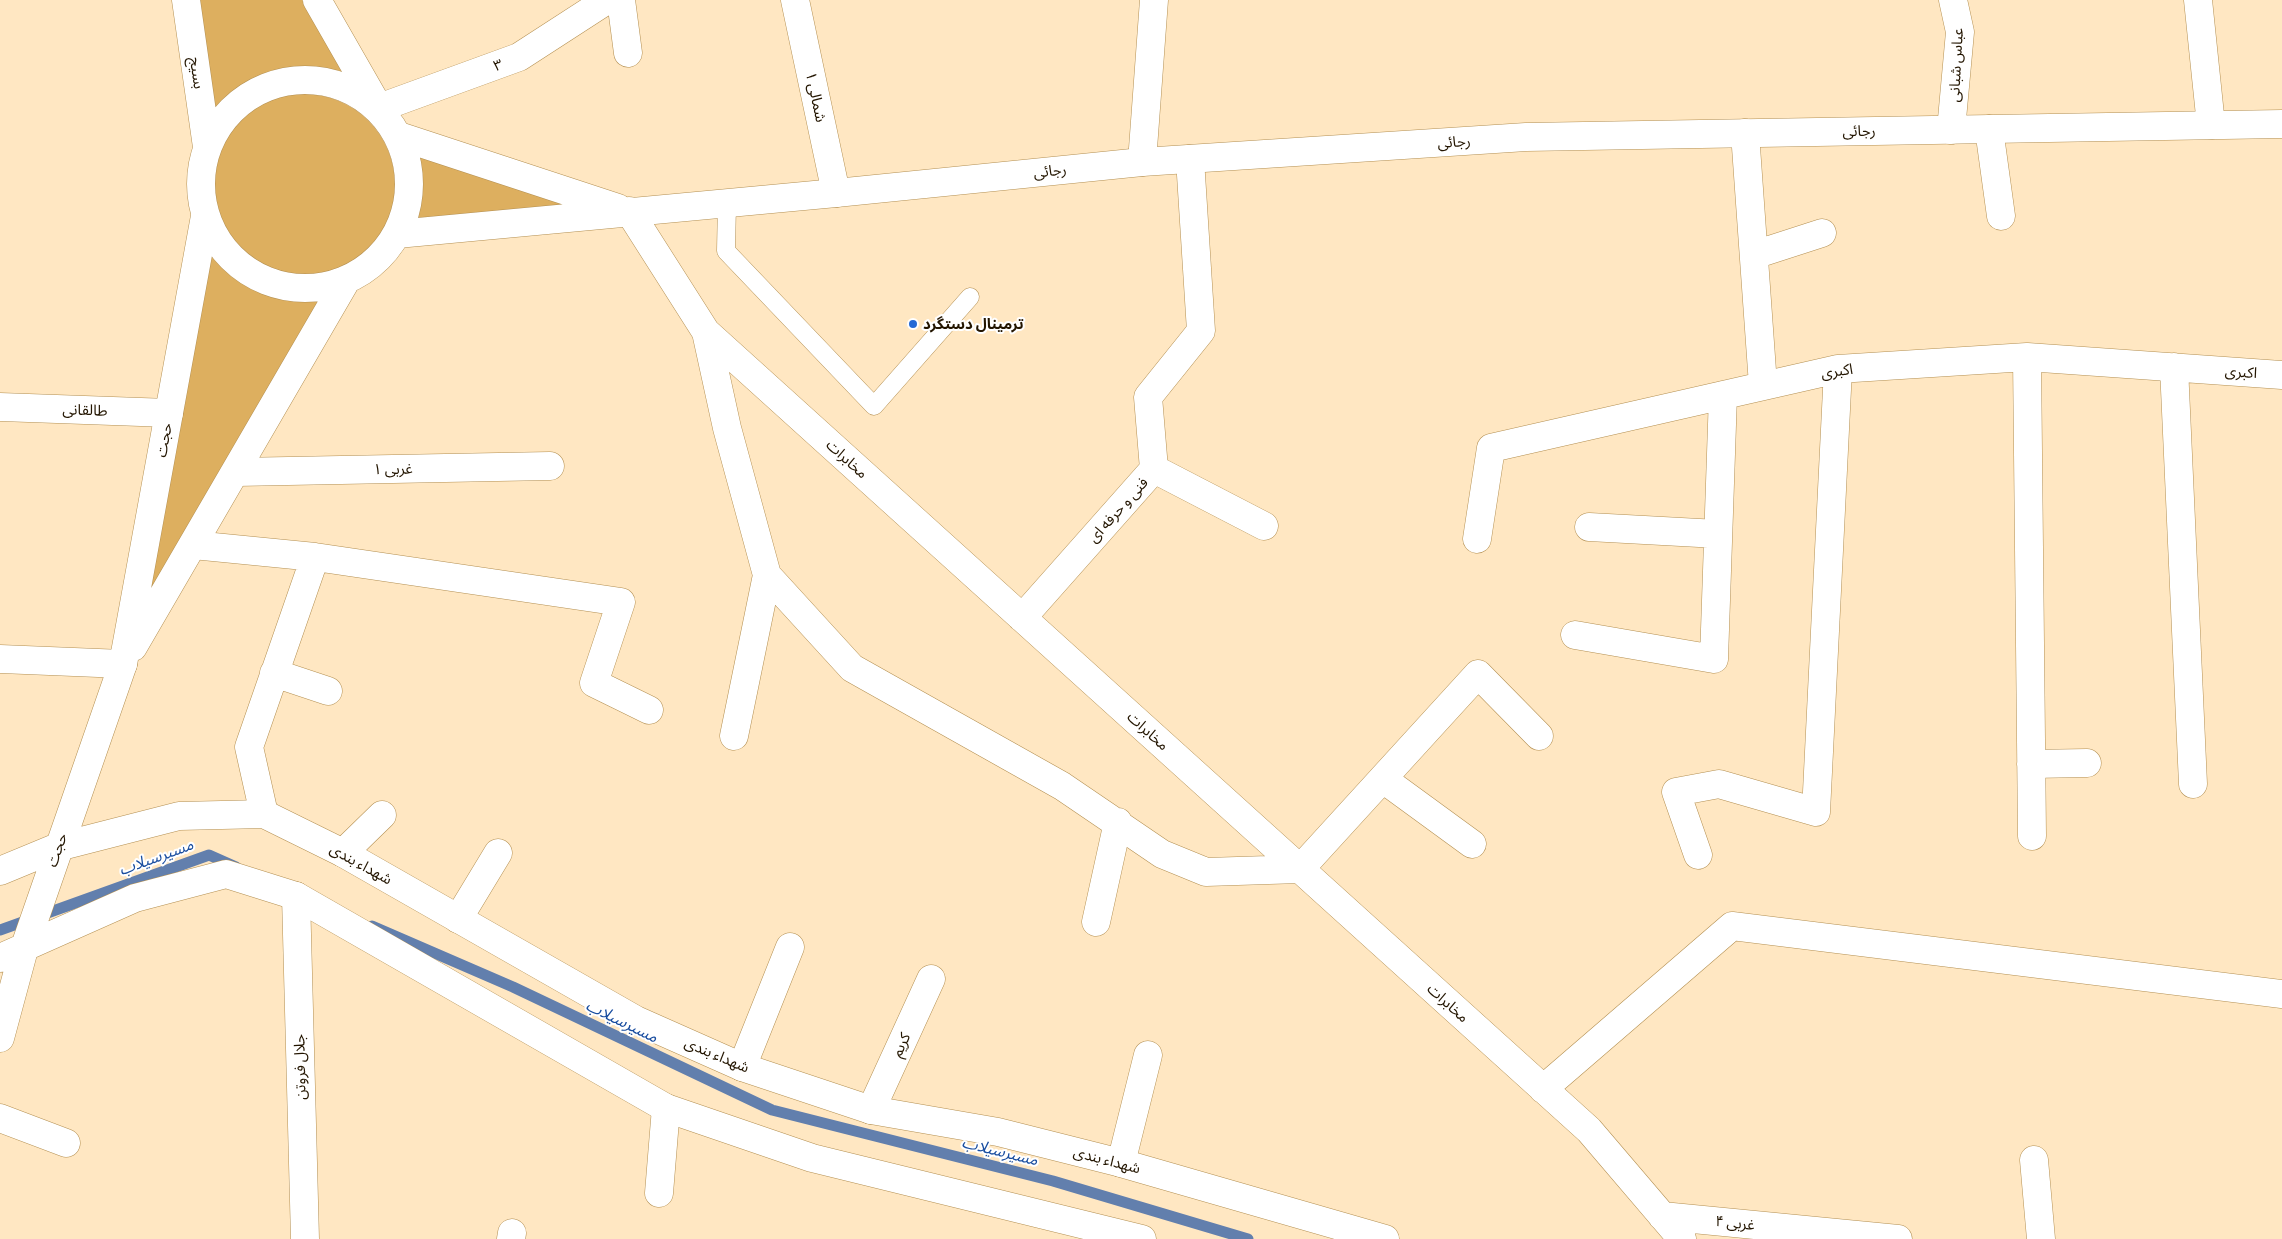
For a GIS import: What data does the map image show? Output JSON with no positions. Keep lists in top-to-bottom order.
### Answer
{
  "streets": {
    "street": [
      "۳",
      "عباس شبانی",
      "بسیج",
      "۱ شمالی",
      "رجائی",
      "اکبری",
      "طالقانی",
      "حجت",
      "مخابرات",
      "۱ غربی",
      "فنی و حرفه ای",
      "شهداء بندی",
      "کریم",
      "جلال فروتن",
      "۴ غربی"
    ]
  },
  "crossings": [
    ["عباس شبانی", "رجائی"],
    ["۱ شمالی", "رجائی"],
    ["رجائی", "مخابرات"],
    ["رجائی", "فنی و حرفه ای"],
    ["طالقانی", "حجت"],
    ["حجت", "۱ غربی"],
    ["حجت", "شهداء بندی"],
    ["مخابرات", "فنی و حرفه ای"],
    ["مخابرات", "۴ غربی"],
    ["شهداء بندی", "کریم"]
  ],
  "water": ["مسیرسیلاب"],
  "places": ["ترمینال دستگرد"]
}
